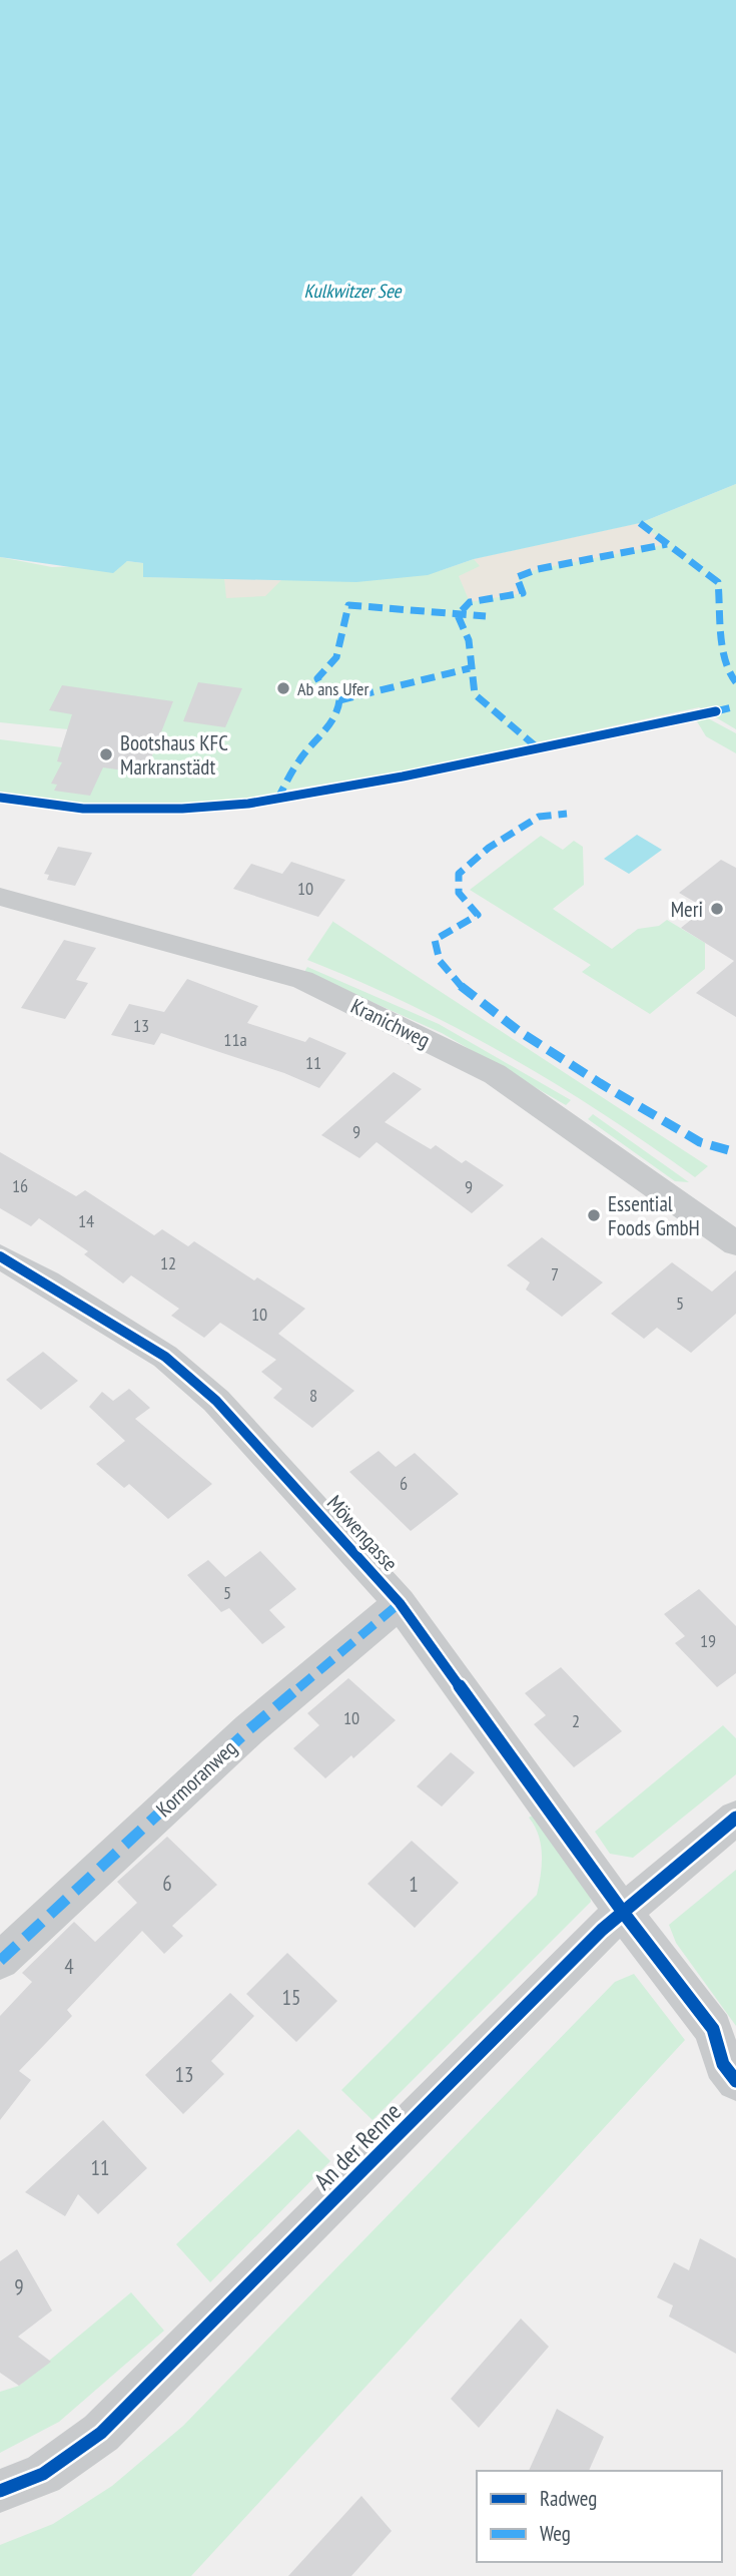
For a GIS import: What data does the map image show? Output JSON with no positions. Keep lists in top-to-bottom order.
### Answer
{
  "streets": {
    "street": [
      "Kranichweg",
      "Möwengasse",
      "Kormoranweg",
      "An der Renne"
    ]
  },
  "crossings": [
    ["Möwengasse", "Kormoranweg"],
    ["Möwengasse", "An der Renne"]
  ],
  "water": ["Kulkwitzer See"],
  "places": [
    "Ab ans Ufer",
    "Bootshaus KFC Markranstädt",
    "Meri",
    "Essential Foods GmbH"
  ],
  "house_numbers": [
    "10",
    "13",
    "11a",
    "11",
    "9",
    "16",
    "9",
    "14",
    "12",
    "7",
    "5",
    "10",
    "8",
    "6",
    "5",
    "19",
    "10",
    "2",
    "6",
    "1",
    "4",
    "15",
    "13",
    "11",
    "9"
  ],
  "legend": ["Radweg", "Weg"]
}
